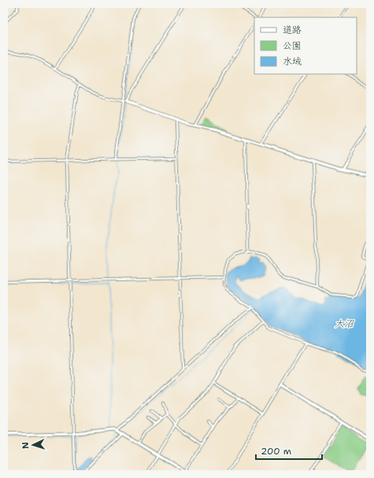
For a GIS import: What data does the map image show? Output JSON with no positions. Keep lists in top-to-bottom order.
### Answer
{
  "water": ["大沼"],
  "legend": ["道路", "公園", "水域"],
  "scale_bar": "200 m",
  "north": "left"
}
